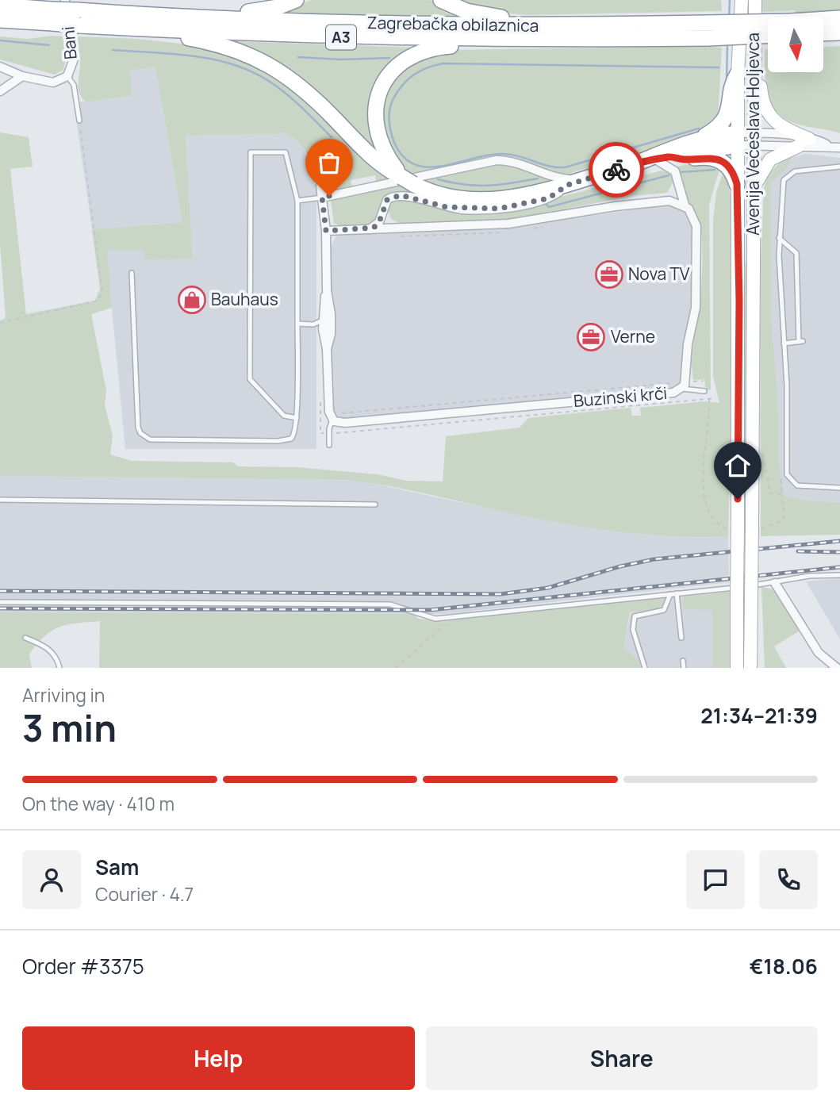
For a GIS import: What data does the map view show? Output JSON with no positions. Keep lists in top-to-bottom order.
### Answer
{
  "streets": {
    "highway": ["Zagrebačka obilaznica", "A3"],
    "main road": ["Avenija Većeslava Holjevca"],
    "street": ["Bani", "Buzinski krči"]
  },
  "crossings": [
    ["Zagrebačka obilaznica", "Bani"]
  ],
  "places": {
    "office": ["Nova TV", "Verne"],
    "shop": ["Bauhaus"]
  },
  "north": "bottom",
  "page": {
    "heading": ["3 min", "Arriving in", "21:34–21:39"],
    "panel": [
      "Sam",
      "Courier · 4.7",
      "Order #3375",
      "€18.06"
    ],
    "bar": "On the way · 410 m",
    "buttons": ["Help", "Share"]
  }
}
